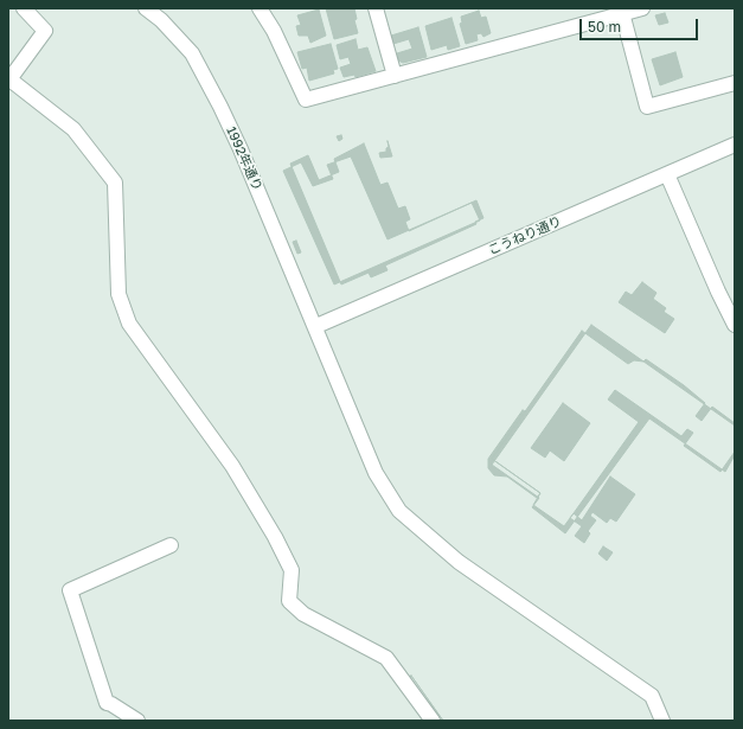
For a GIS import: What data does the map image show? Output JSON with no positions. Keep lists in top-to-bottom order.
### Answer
{
  "streets": {
    "street": ["1992年通り", "こうねり通り"]
  },
  "crossings": [
    ["1992年通り", "こうねり通り"]
  ],
  "scale_bar": "50 m"
}
